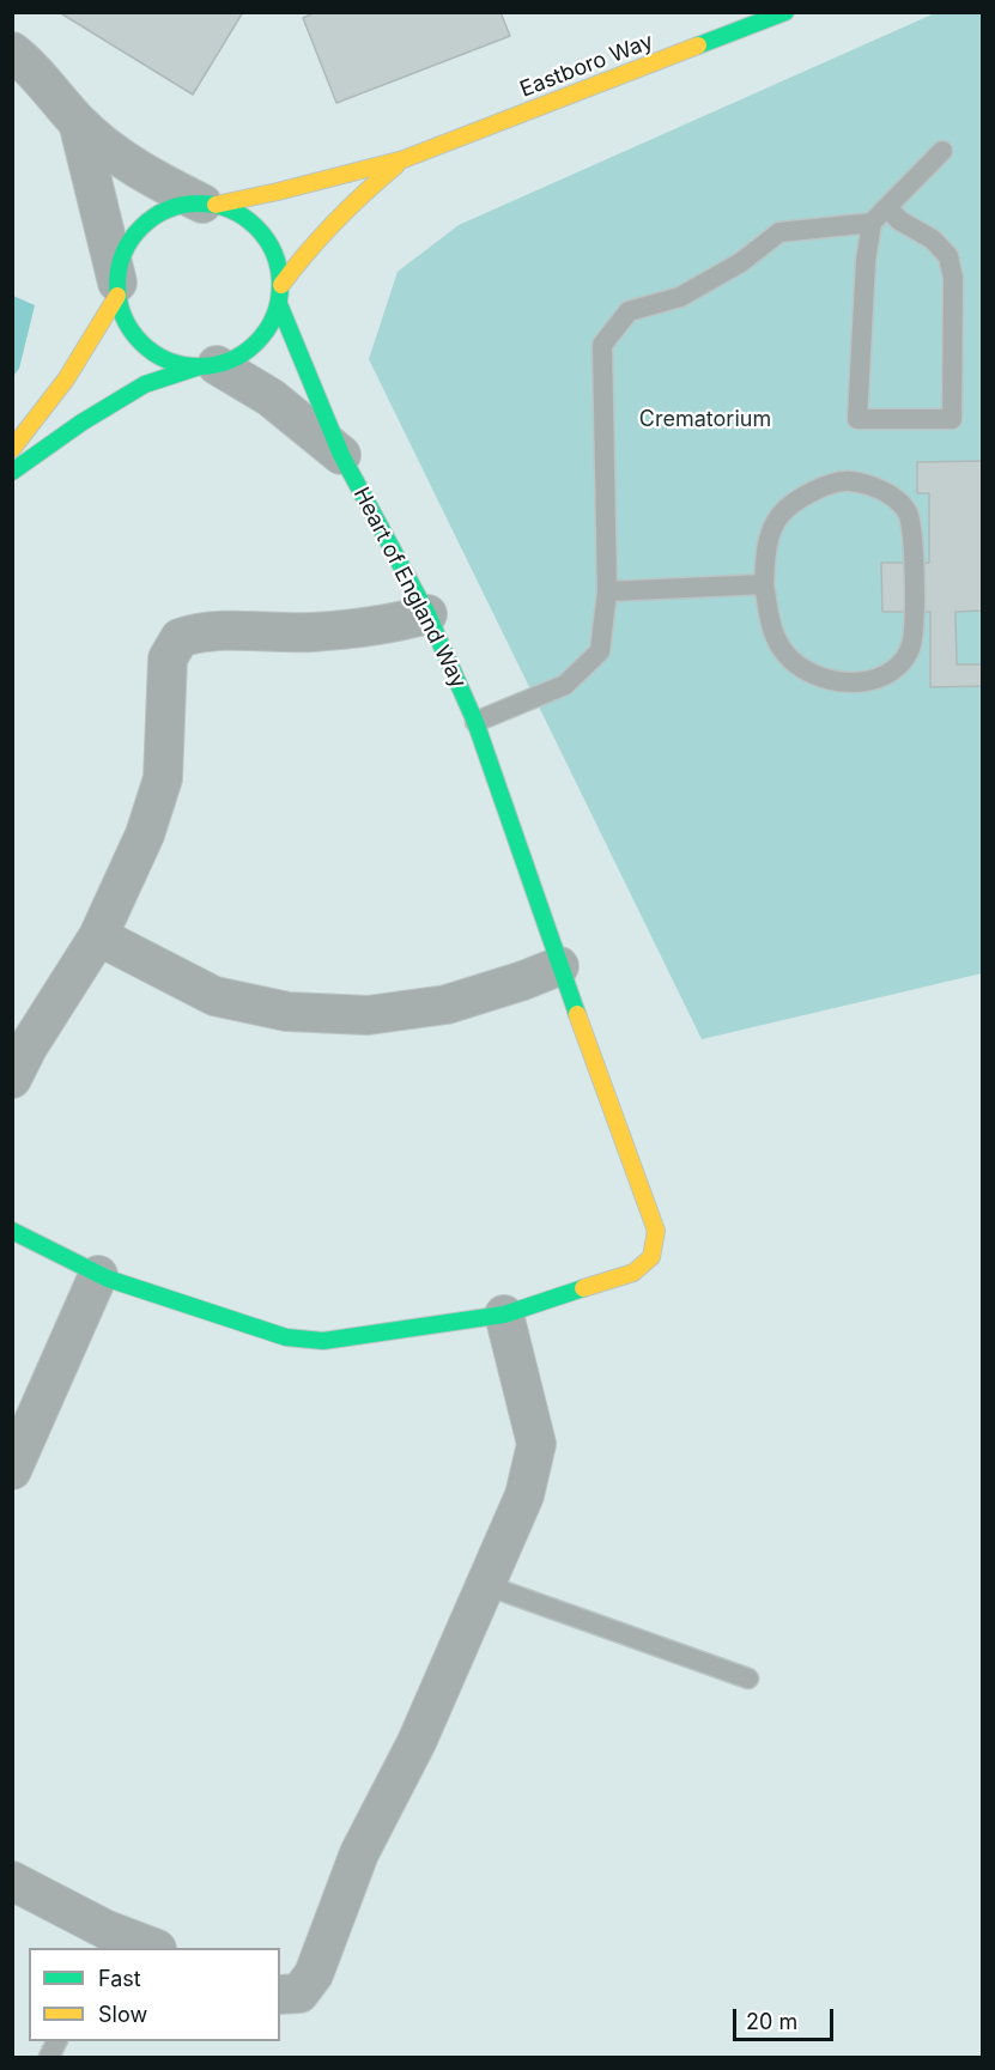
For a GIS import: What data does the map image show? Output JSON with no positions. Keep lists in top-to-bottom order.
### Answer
{
  "streets": {
    "street": ["Eastboro Way", "Heart of England Way"]
  },
  "crossings": [
    ["Eastboro Way", "Heart of England Way"]
  ],
  "parks": ["Crematorium"],
  "legend": ["Fast", "Slow"],
  "scale_bar": "20 m"
}
